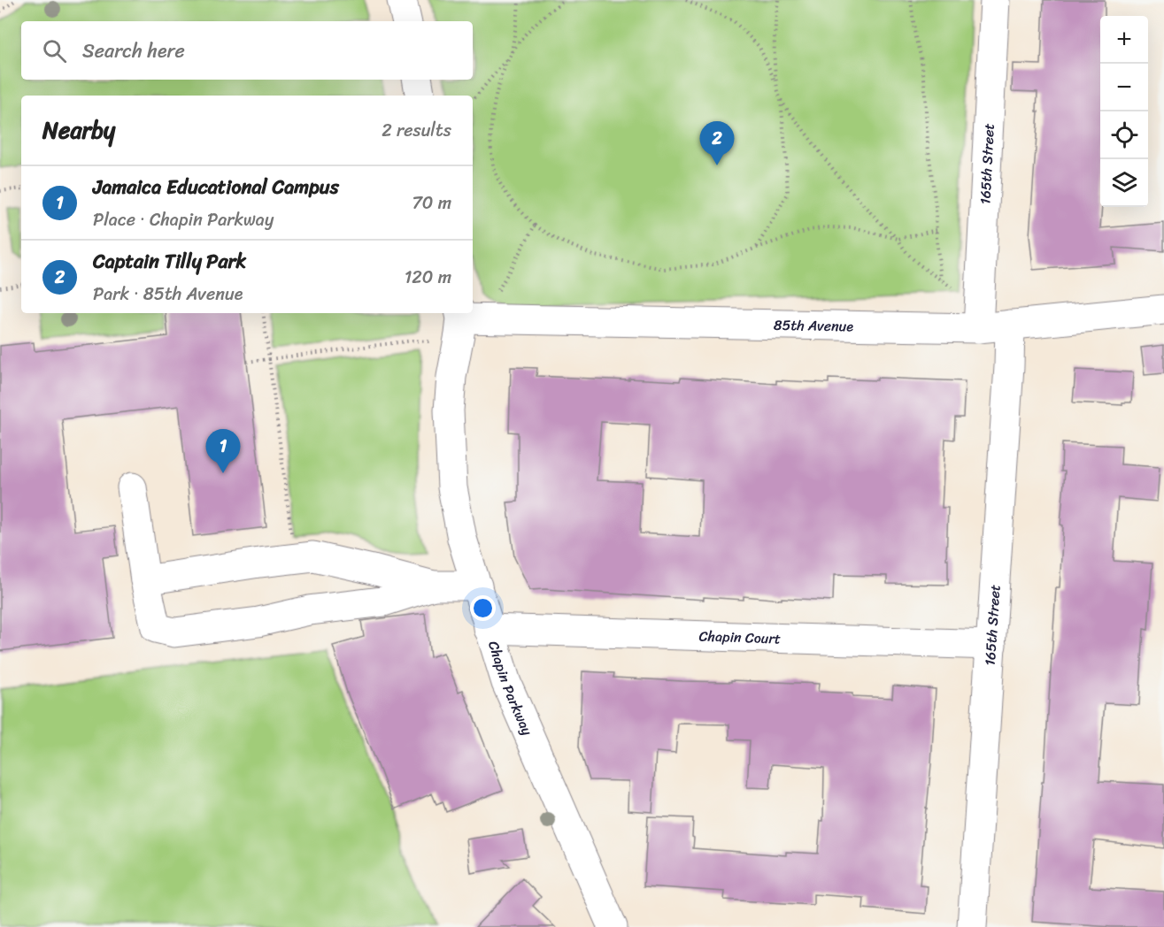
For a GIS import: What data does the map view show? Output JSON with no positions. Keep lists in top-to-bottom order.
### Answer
{
  "streets": {
    "street": [
      "165th Street",
      "85th Avenue",
      "Chapin Court",
      "Chapin Parkway"
    ]
  },
  "crossings": [
    ["165th Street", "85th Avenue"],
    ["165th Street", "Chapin Court"],
    ["85th Avenue", "Chapin Parkway"],
    ["Chapin Court", "Chapin Parkway"]
  ],
  "page": {
    "map_buttons": ["+", "−"],
    "search": "Search here",
    "heading": ["Nearby", "2 results"],
    "pins": ["2", "1"],
    "list": [
      {
        "mark": "1",
        "name": "Jamaica Educational Campus",
        "note": "Place · Chapin Parkway",
        "value": "70 m"
      },
      {
        "mark": "2",
        "name": "Captain Tilly Park",
        "note": "Park · 85th Avenue",
        "value": "120 m"
      }
    ]
  }
}
